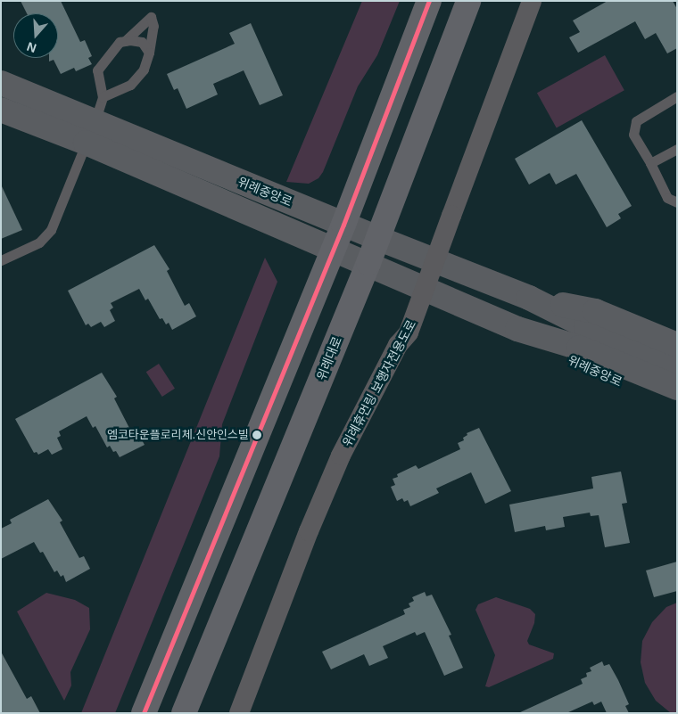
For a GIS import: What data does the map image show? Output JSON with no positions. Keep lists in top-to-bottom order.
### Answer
{
  "streets": {
    "main road": ["위례중앙로", "위례대로"],
    "street": ["위례휴먼링 보행자전용도로"]
  },
  "crossings": [
    ["위례중앙로", "위례대로"]
  ],
  "places": ["엠코타운플로리체.신안인스빌"],
  "north": "bottom"
}
